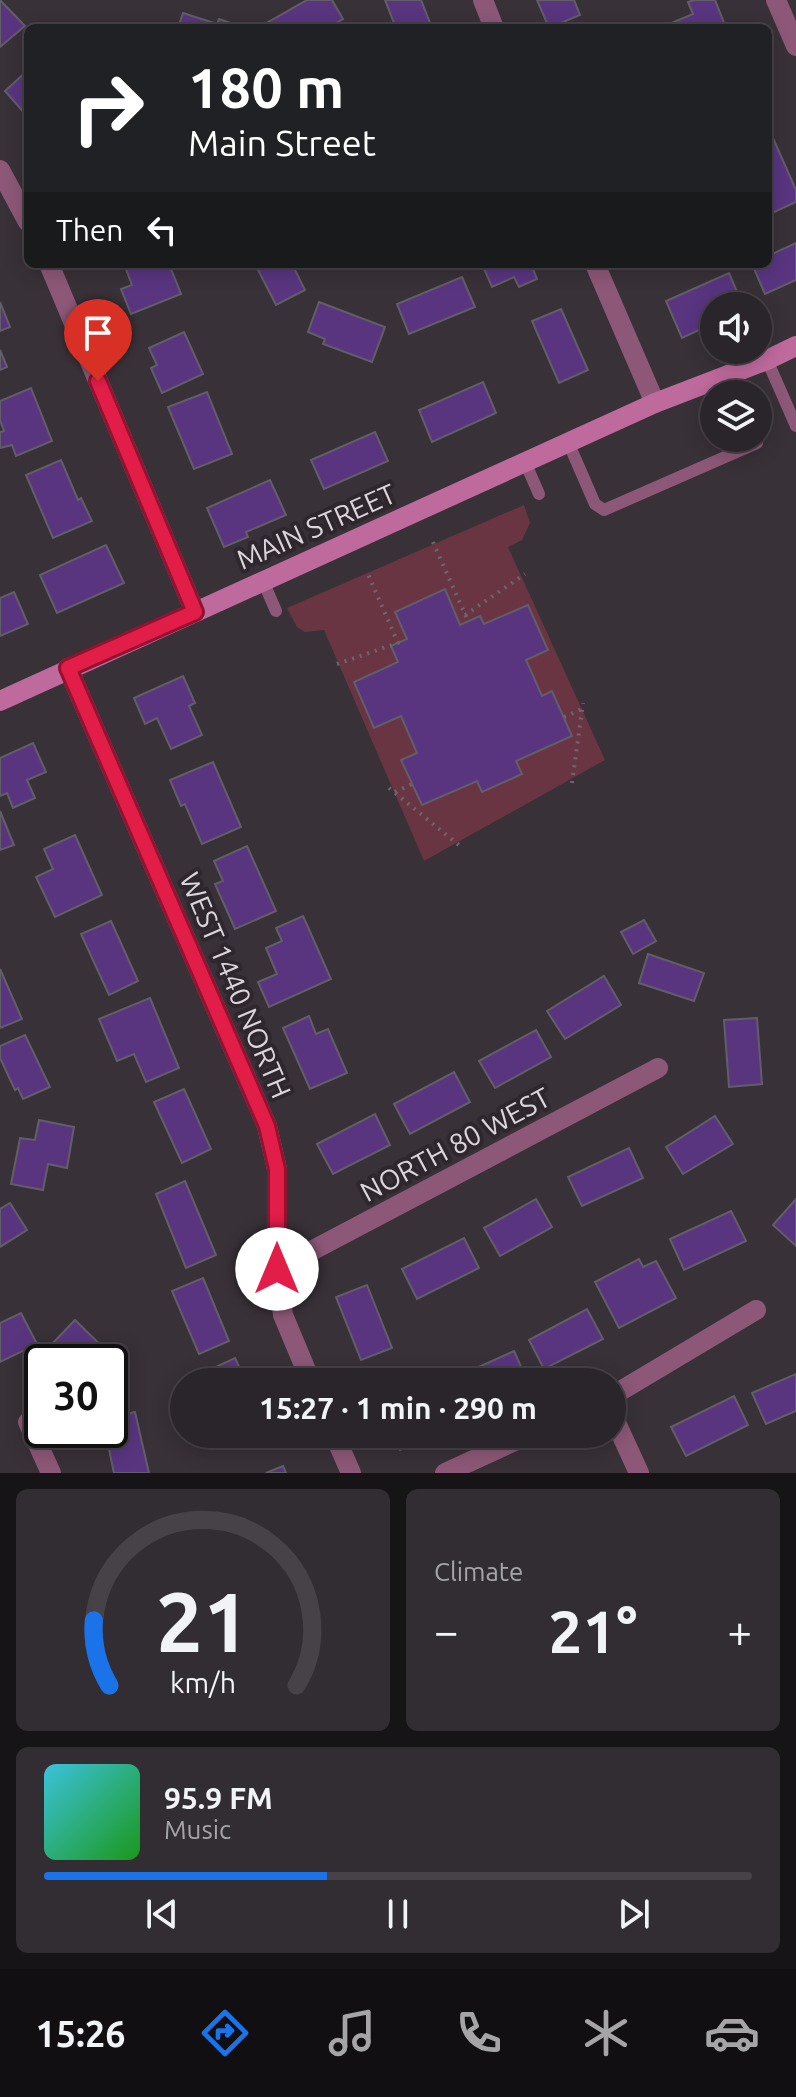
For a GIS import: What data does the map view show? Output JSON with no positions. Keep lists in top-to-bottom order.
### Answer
{
  "streets": {
    "street": ["MAIN STREET", "WEST 1440 NORTH", "NORTH 80 WEST"]
  },
  "crossings": [
    ["MAIN STREET", "WEST 1440 NORTH"],
    ["WEST 1440 NORTH", "NORTH 80 WEST"]
  ],
  "page": {
    "turn": ["180 m", "Main Street"],
    "then": "Then",
    "limit": "30",
    "trip": "15:27 · 1 min · 290 m",
    "tile": "Climate",
    "heat": ["−", "21°", "+"],
    "song": ["95.9 FM", "Music"],
    "tabs": "15:26",
    "gauge": ["21", "km/h"]
  }
}
